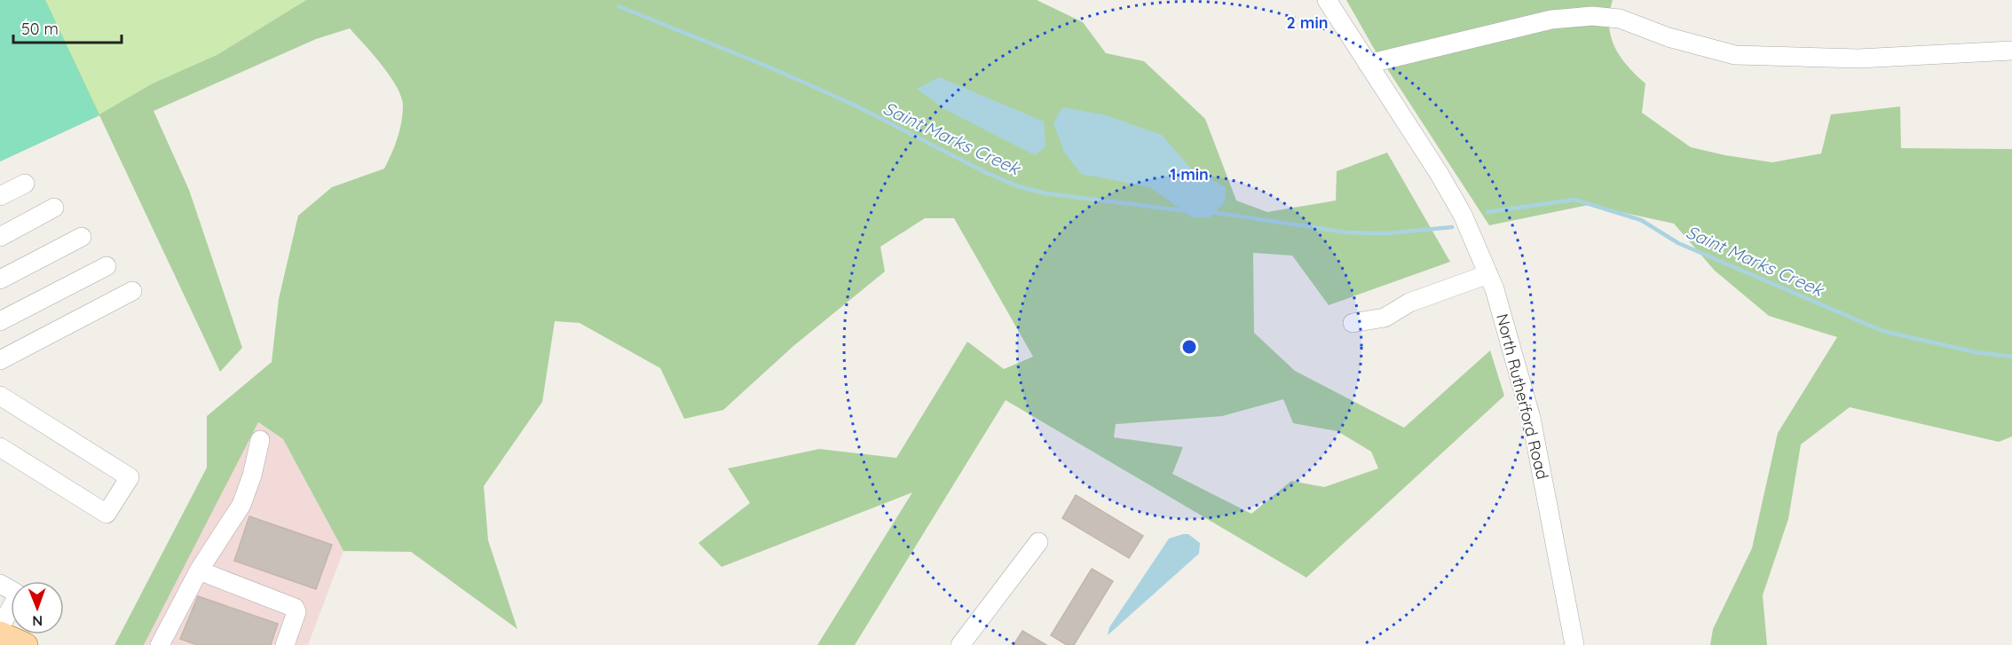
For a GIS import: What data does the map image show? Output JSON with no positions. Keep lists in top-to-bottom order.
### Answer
{
  "streets": {
    "street": ["North Rutherford Road"]
  },
  "water": ["Saint Marks Creek"],
  "scale_bar": "50 m",
  "north": "bottom",
  "rings": ["2 min", "1 min"]
}
